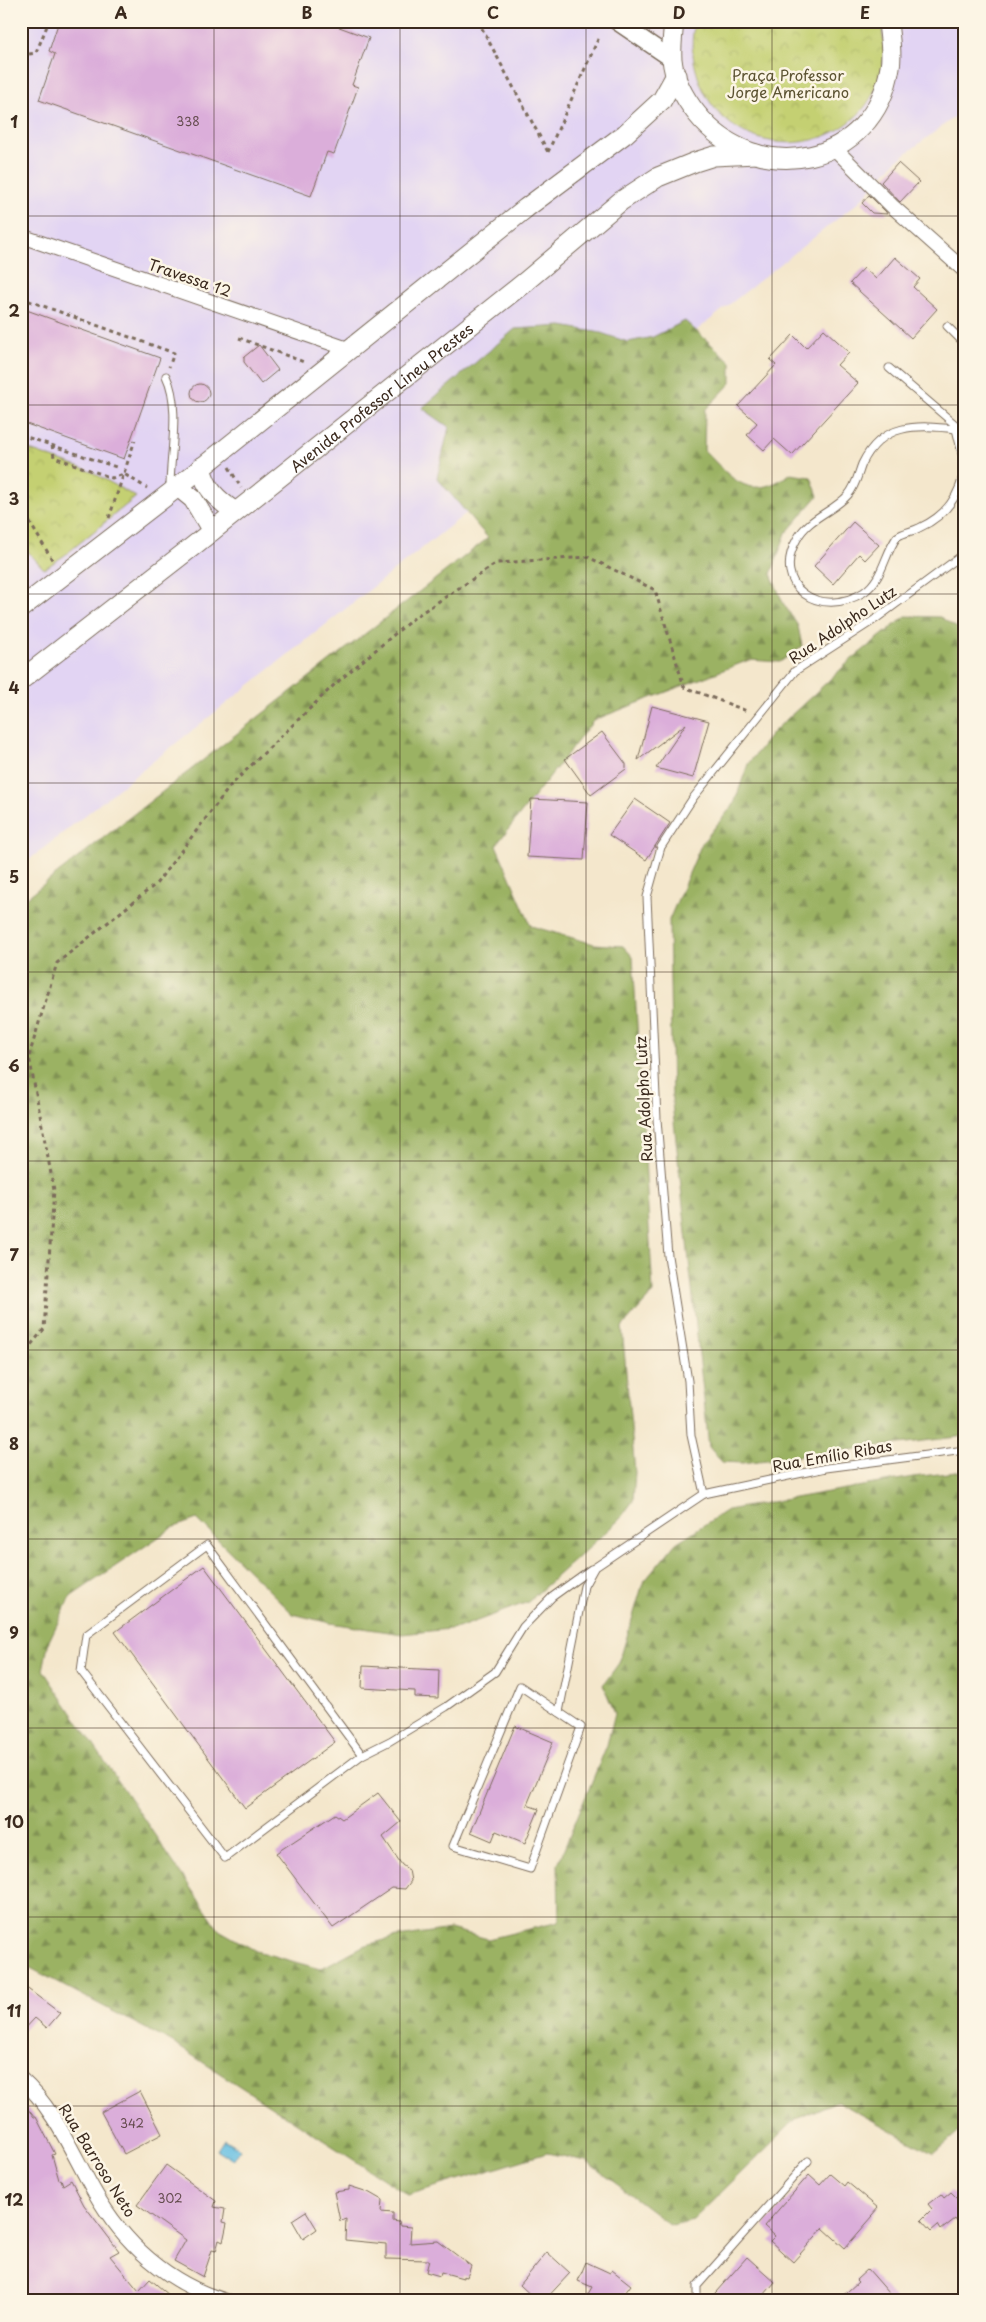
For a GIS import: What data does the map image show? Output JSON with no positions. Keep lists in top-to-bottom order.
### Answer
{
  "streets": {
    "main road": ["Avenida Professor Lineu Prestes"],
    "street": ["Travessa 12", "Rua Barroso Neto"],
    "lane": ["Rua Adolpho Lutz", "Rua Emílio Ribas"]
  },
  "crossings": [
    ["Rua Adolpho Lutz", "Rua Emílio Ribas"]
  ],
  "parks": ["Praça Professor Jorge Americano"],
  "house_numbers": ["338", "342", "302"],
  "grid": {
    "columns": [
      "A",
      "B",
      "C",
      "D",
      "E"
    ],
    "rows": [
      "1",
      "2",
      "3",
      "4",
      "5",
      "6",
      "7",
      "8",
      "9",
      "10",
      "11",
      "12"
    ]
  }
}
